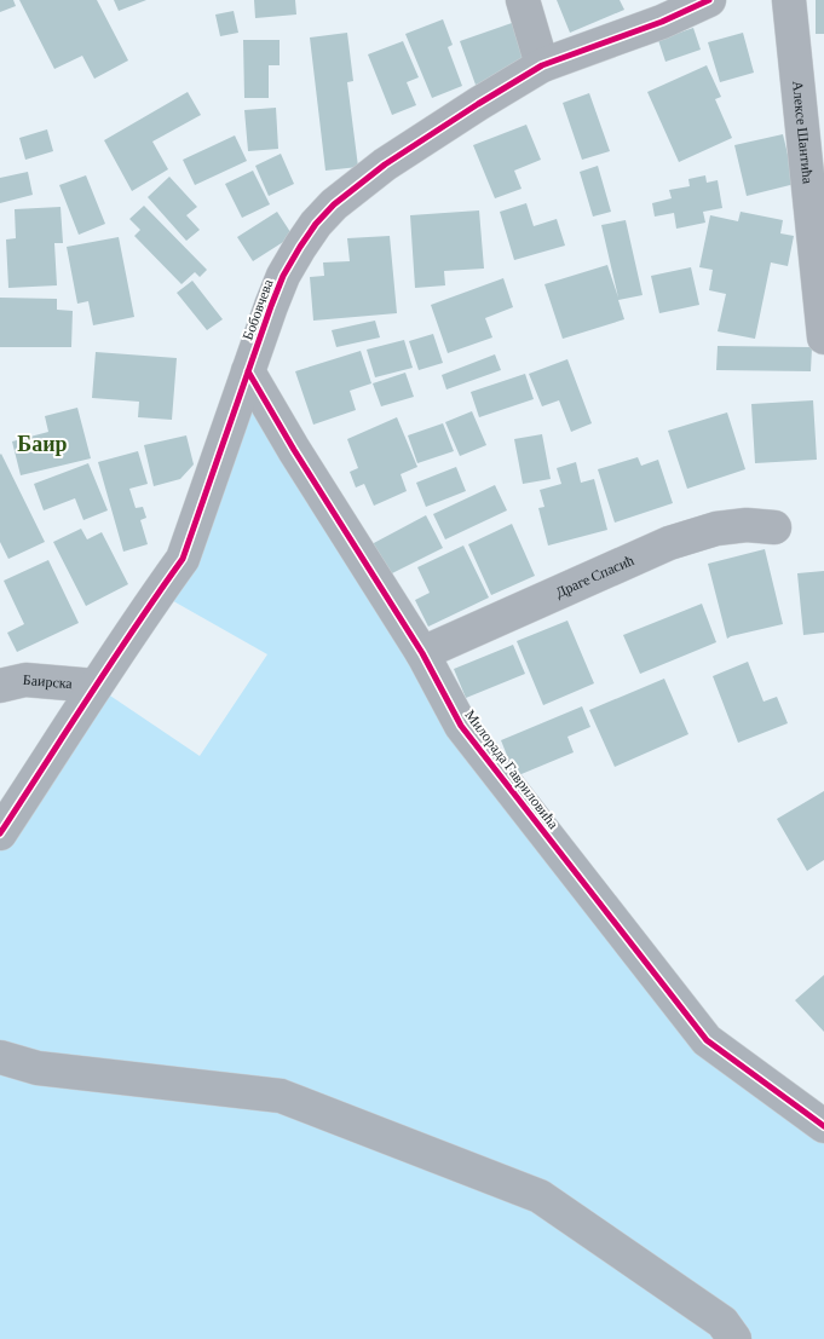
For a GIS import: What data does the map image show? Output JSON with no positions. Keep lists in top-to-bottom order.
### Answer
{
  "streets": {
    "street": [
      "Алексе Шантића",
      "Бобовчева",
      "Драге Спасић",
      "Баирска",
      "Милорада Гавриловића"
    ]
  },
  "crossings": [
    ["Бобовчева", "Баирска"],
    ["Бобовчева", "Милорада Гавриловића"],
    ["Драге Спасић", "Милорада Гавриловића"]
  ],
  "districts": ["Баир"]
}
